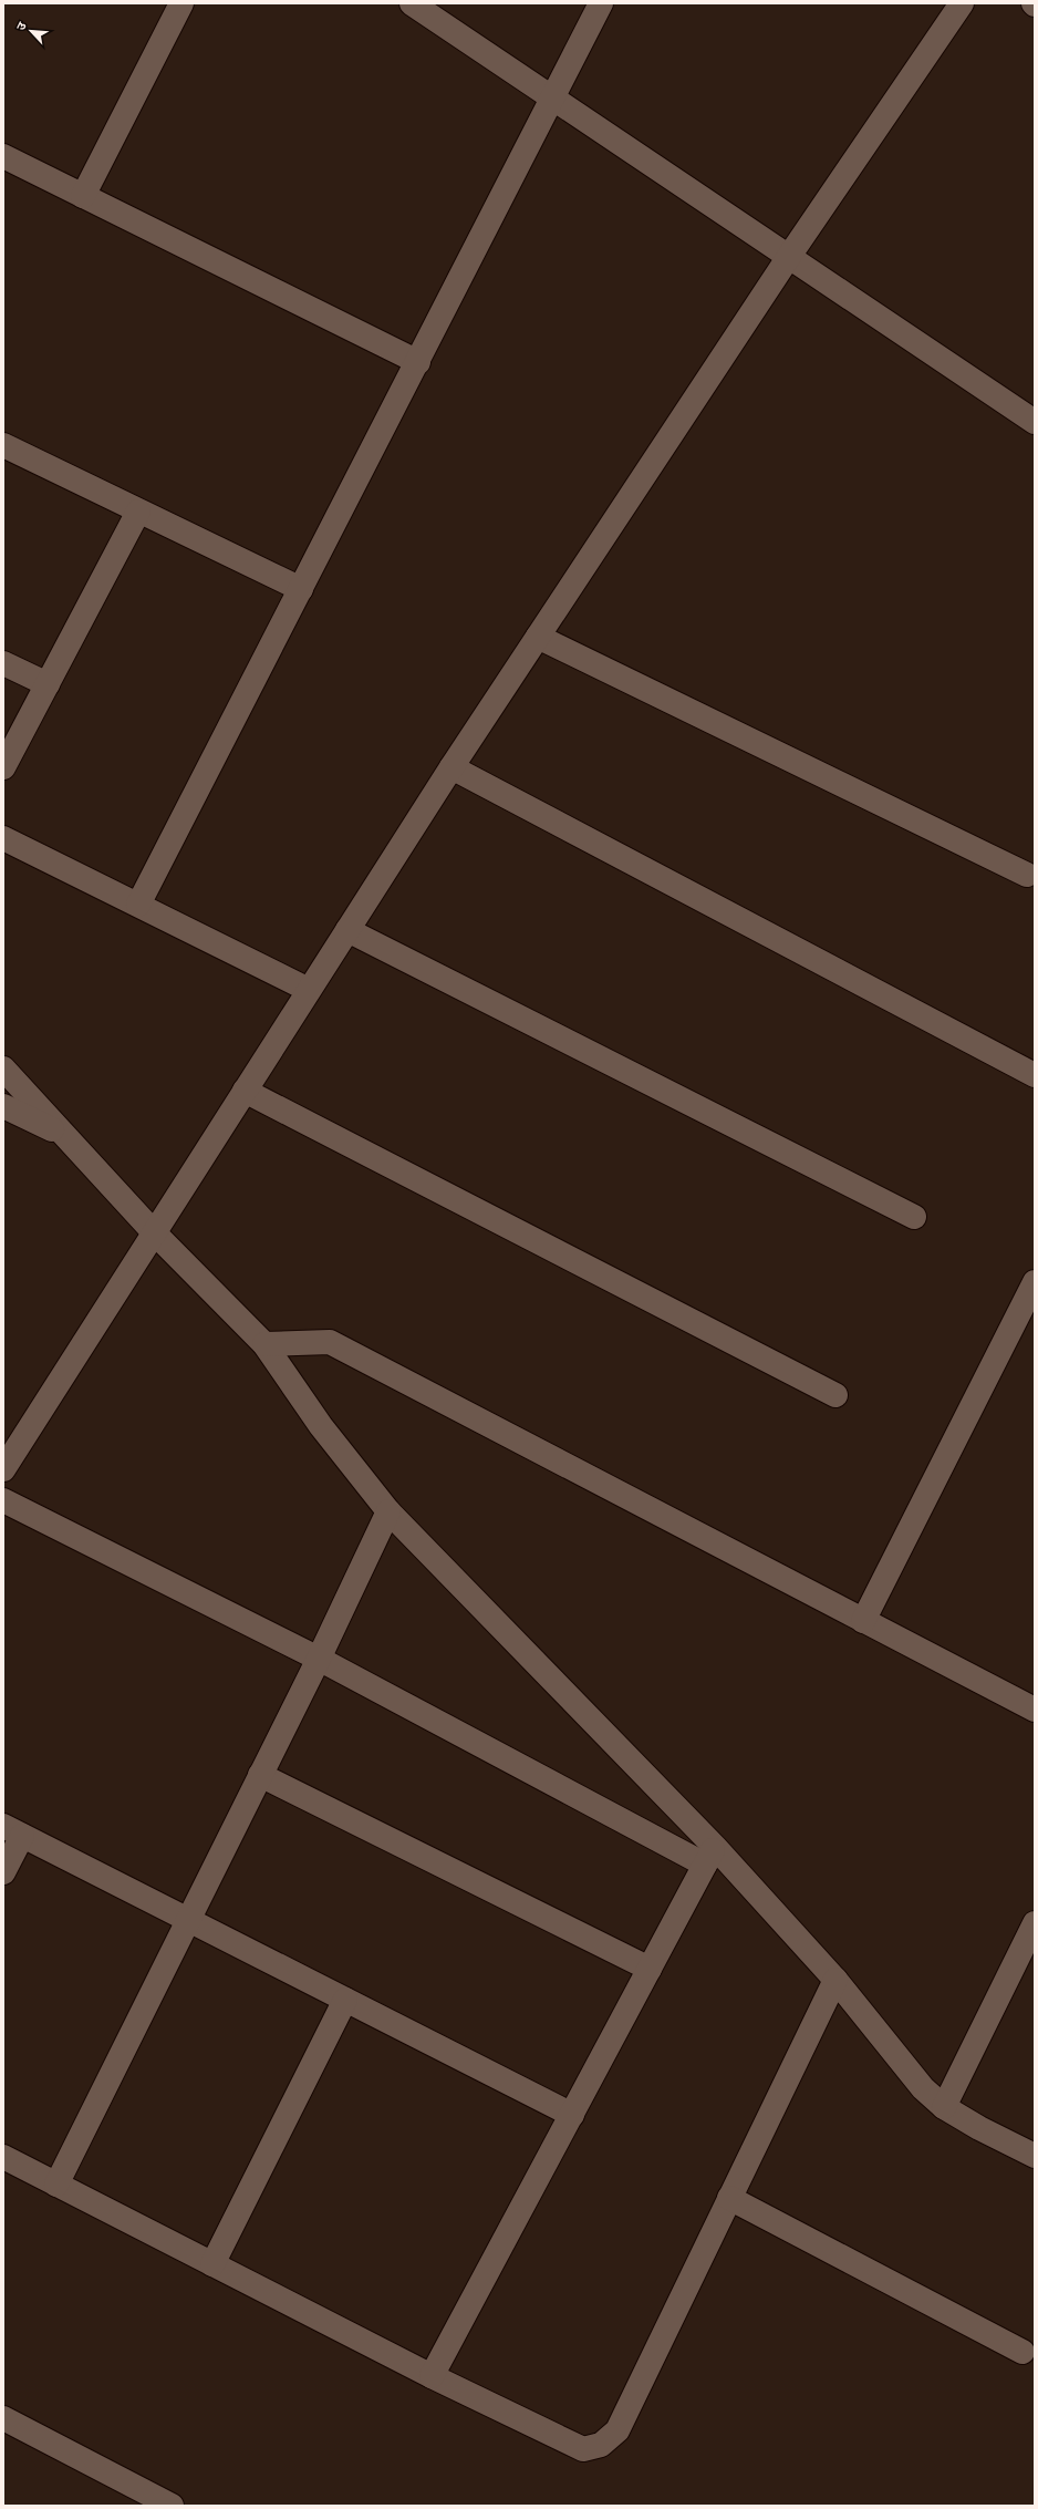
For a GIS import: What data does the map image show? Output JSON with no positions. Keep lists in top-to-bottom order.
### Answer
{
  "north": "top left"
}
